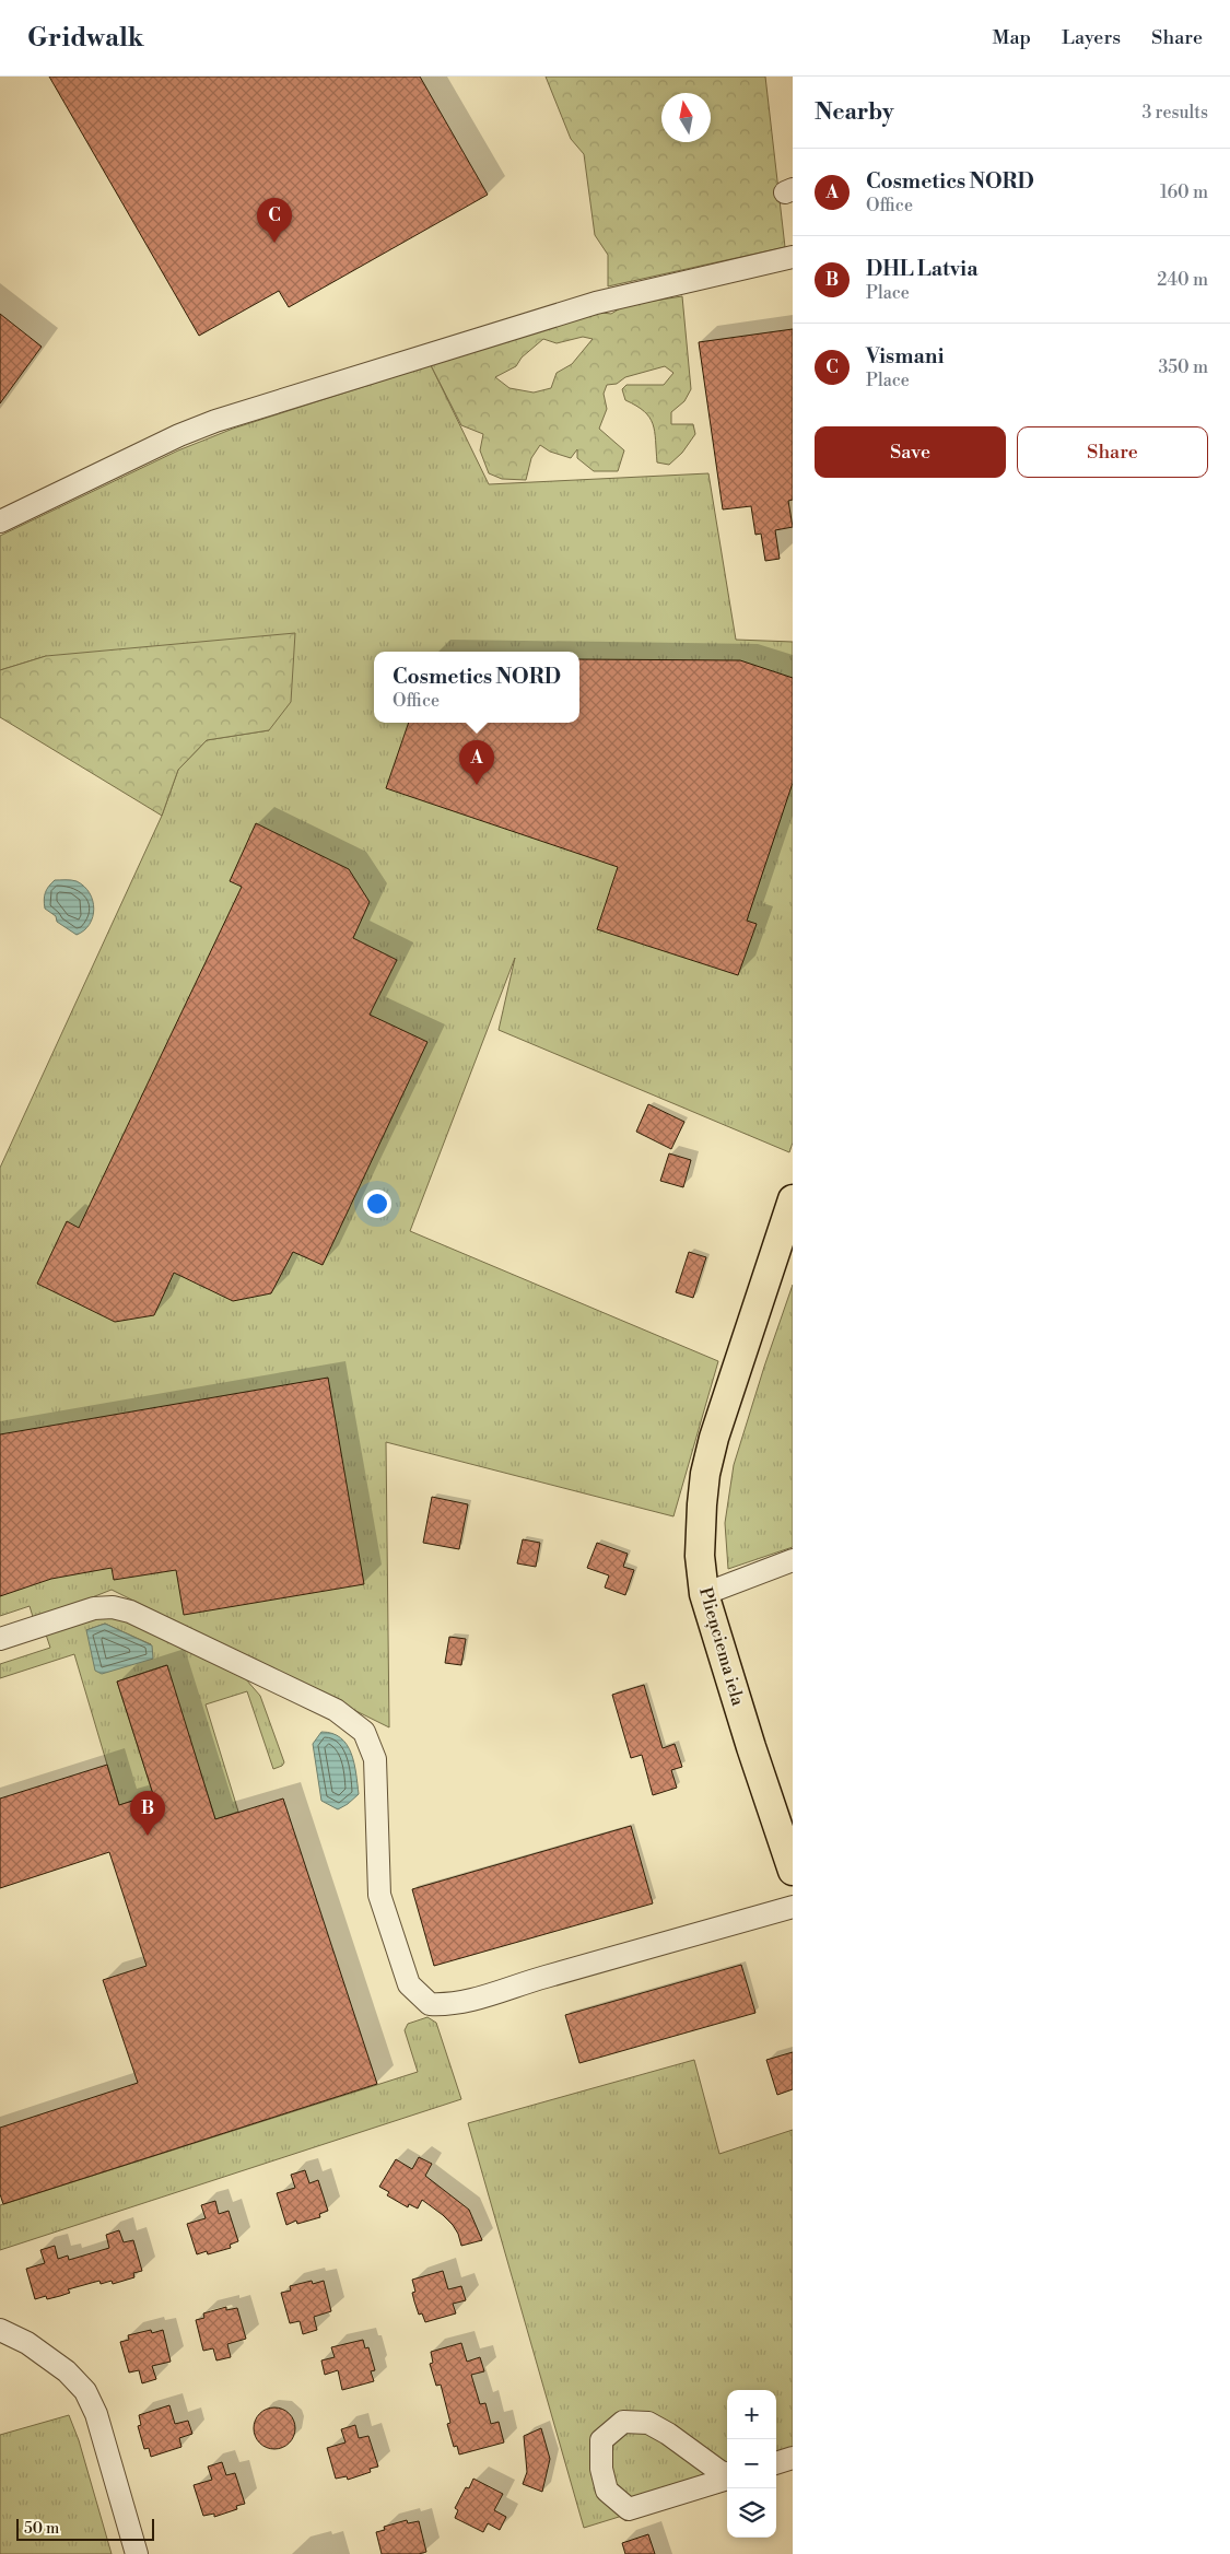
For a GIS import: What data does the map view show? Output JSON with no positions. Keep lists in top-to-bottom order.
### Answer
{
  "streets": {
    "main road": ["Plieņciema iela"]
  },
  "scale_bar": "50 m",
  "north": "top",
  "page": {
    "header": "Gridwalk",
    "nav": ["Map", "Layers", "Share"],
    "heading": ["Nearby", "3 results"],
    "list": [
      {
        "mark": "A",
        "name": "Cosmetics NORD",
        "note": "Office",
        "value": "160 m"
      },
      {
        "mark": "B",
        "name": "DHL Latvia",
        "note": "Place",
        "value": "240 m"
      },
      {
        "mark": "C",
        "name": "Vismani",
        "note": "Place",
        "value": "350 m"
      }
    ],
    "pins": ["C", "A", "B"],
    "buttons": ["Save", "Share"],
    "popup": ["Cosmetics NORD", "Office"],
    "map_buttons": ["+", "−"],
    "scale": "50 m"
  }
}
